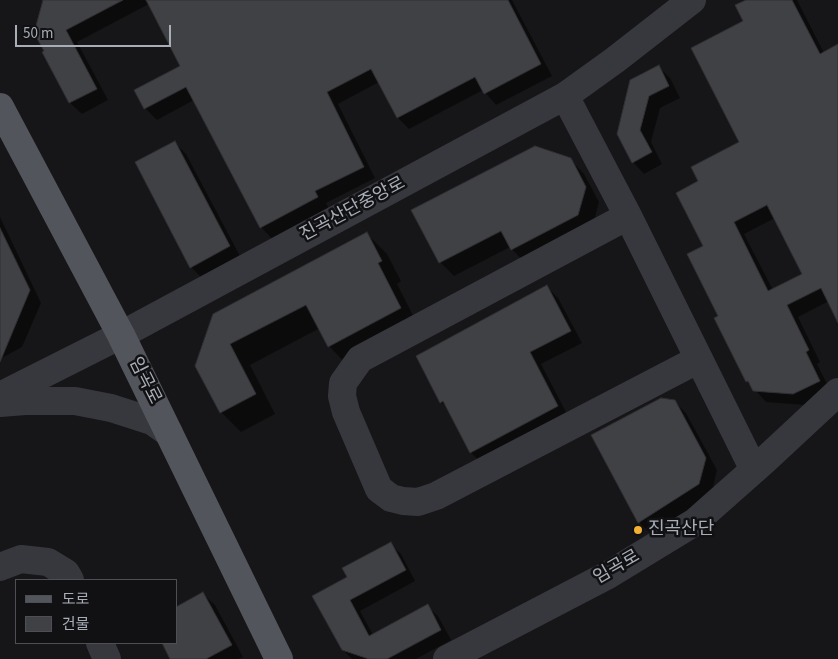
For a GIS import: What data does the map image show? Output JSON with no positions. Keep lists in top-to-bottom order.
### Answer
{
  "streets": {
    "main road": ["임곡로"],
    "street": ["진곡산단중앙로"]
  },
  "crossings": [
    ["진곡산단중앙로", "임곡로"]
  ],
  "places": ["진곡산단"],
  "legend": ["도로", "건물"],
  "scale_bar": "50 m"
}
